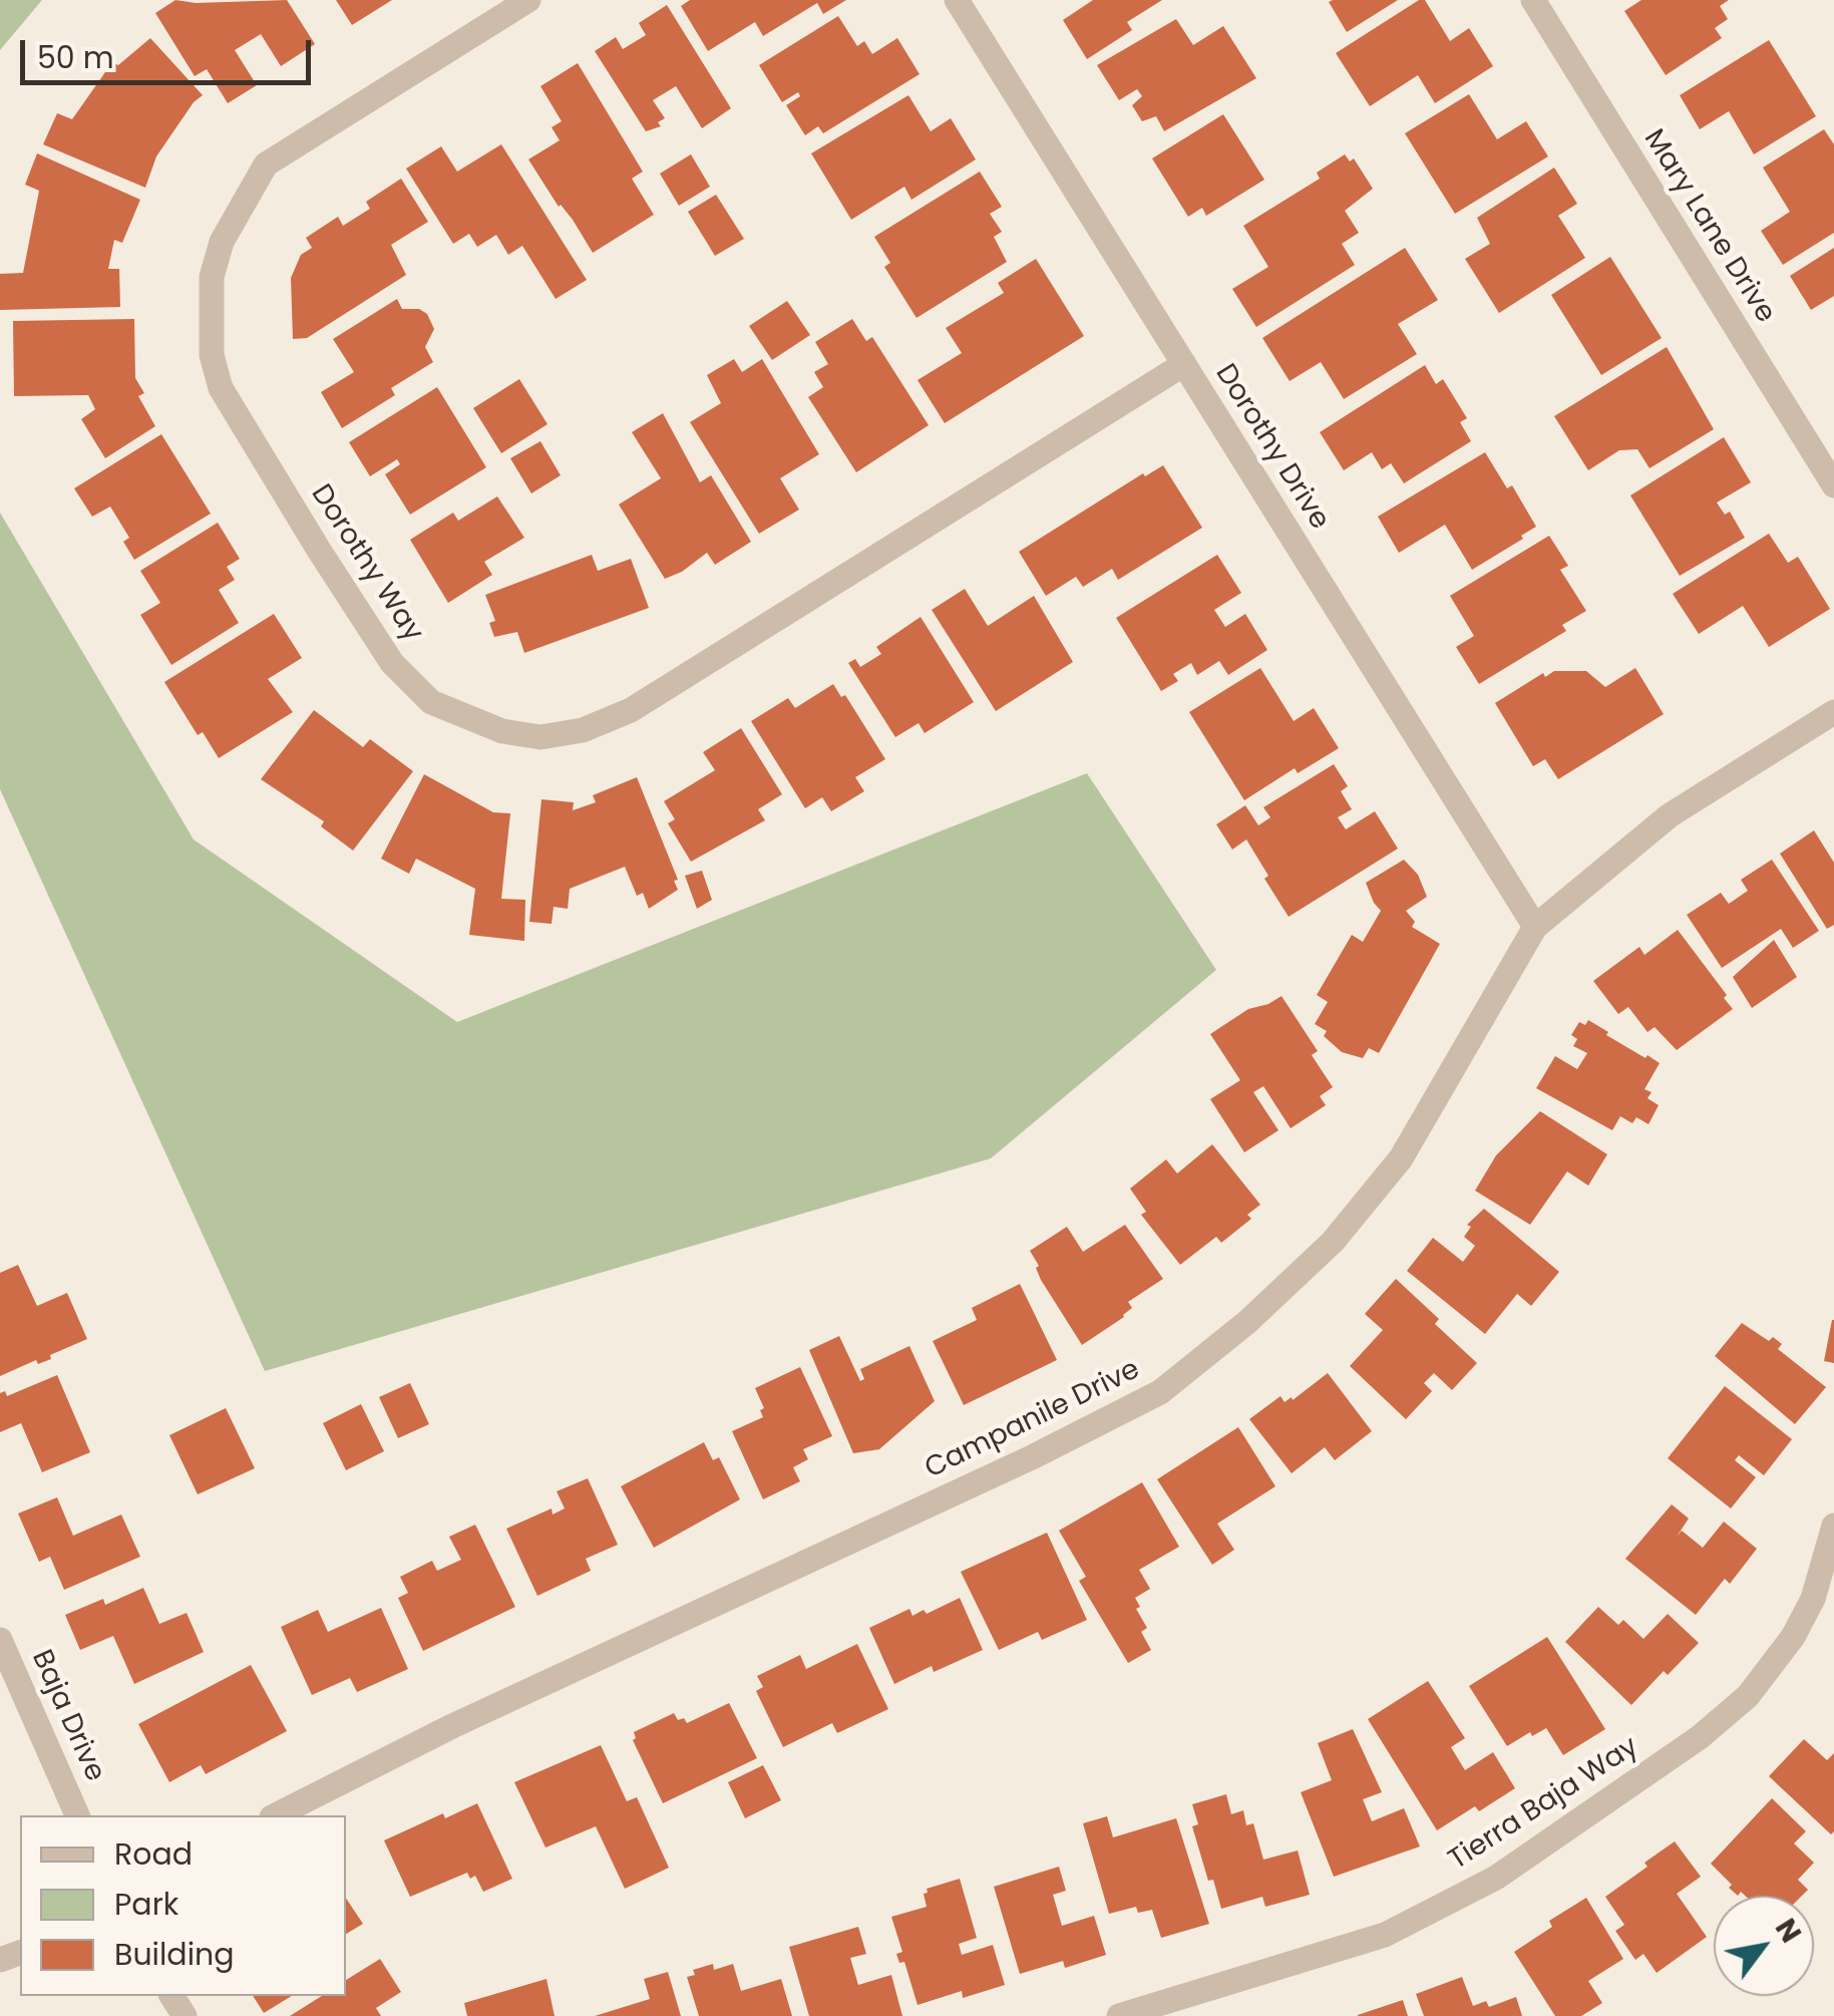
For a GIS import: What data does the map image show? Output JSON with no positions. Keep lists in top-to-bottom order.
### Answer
{
  "streets": {
    "street": [
      "Mary Lane Drive",
      "Dorothy Drive",
      "Dorothy Way",
      "Campanile Drive",
      "Baja Drive",
      "Tierra Baja Way"
    ]
  },
  "crossings": [
    ["Dorothy Drive", "Dorothy Way"],
    ["Dorothy Drive", "Campanile Drive"]
  ],
  "legend": ["Road", "Park", "Building"],
  "scale_bar": "50 m",
  "north": "top right"
}
